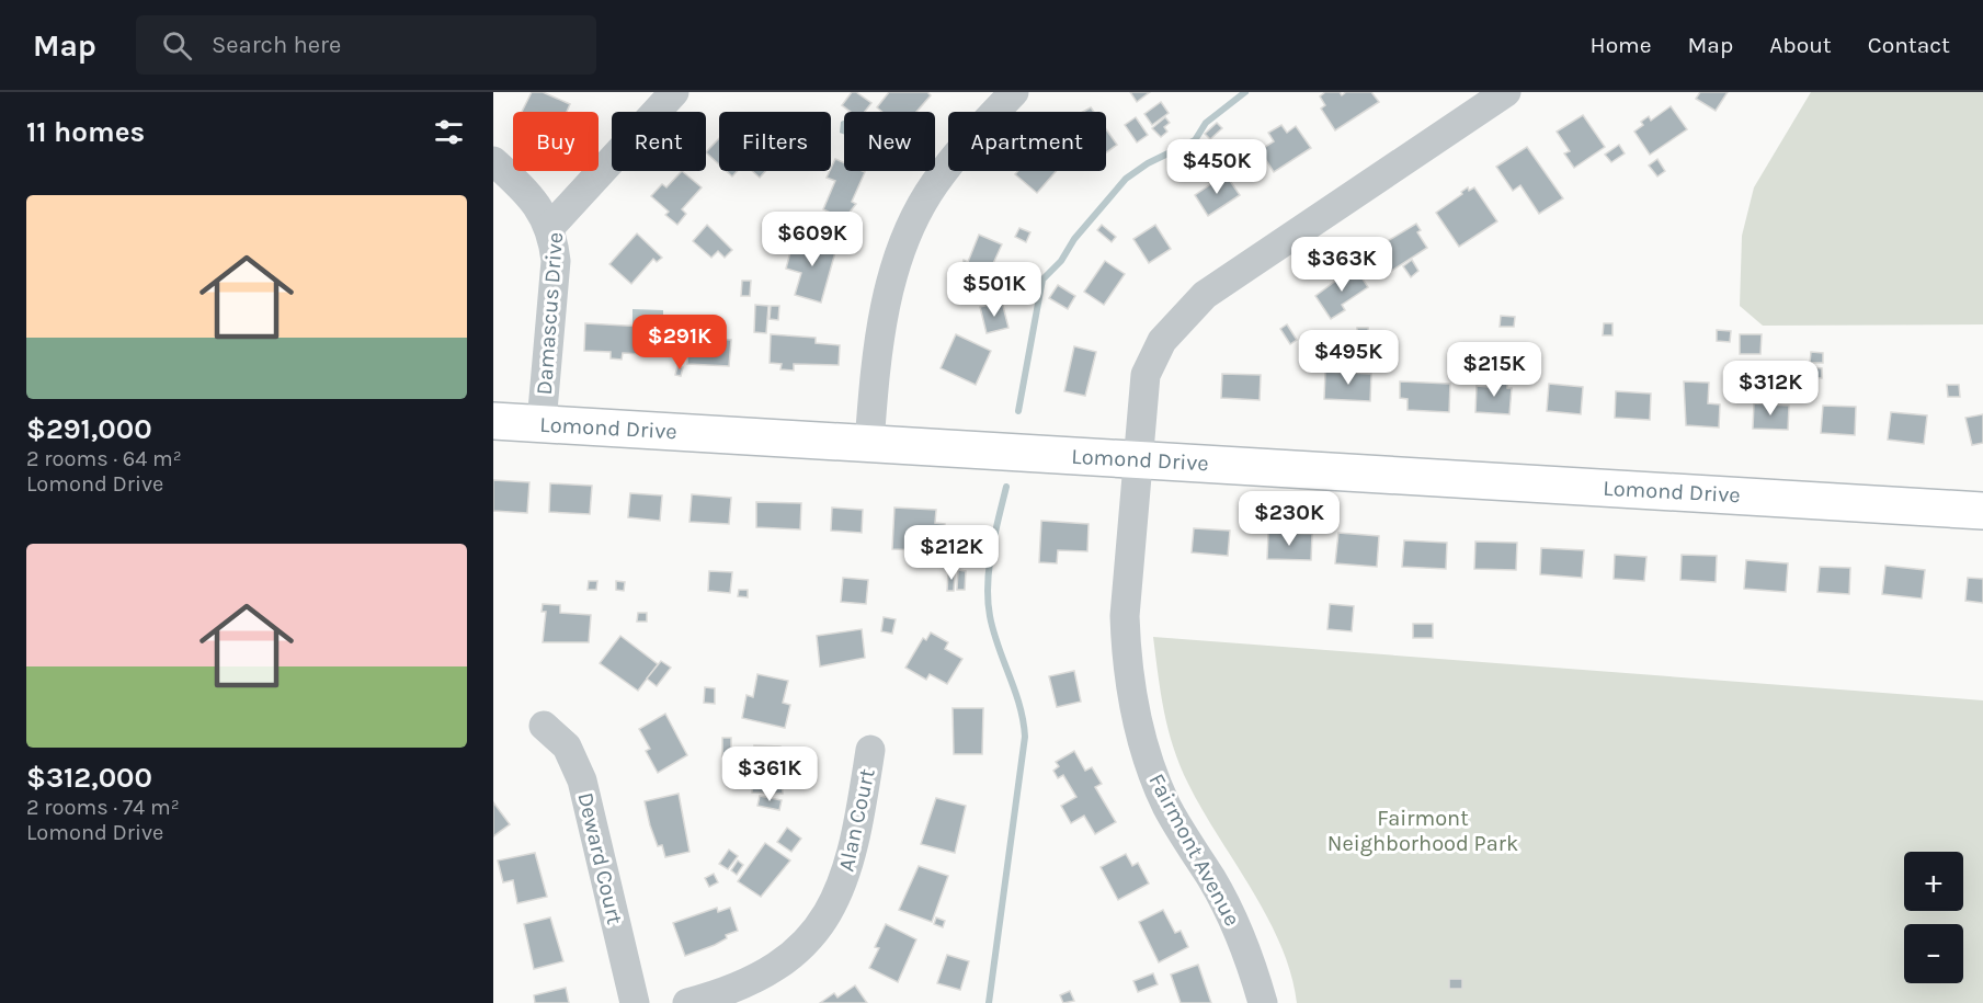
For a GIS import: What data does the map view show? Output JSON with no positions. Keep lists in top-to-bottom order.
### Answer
{
  "streets": {
    "main road": ["Lomond Drive"],
    "street": [
      "Damascus Drive",
      "Alan Court",
      "Fairmont Avenue",
      "Deward Court"
    ]
  },
  "crossings": [
    ["Damascus Drive", "Lomond Drive"],
    ["Lomond Drive", "Fairmont Avenue"]
  ],
  "parks": ["Fairmont Neighborhood Park"],
  "page": {
    "header": "Map",
    "search": "Search here",
    "nav": [
      "Home",
      "Map",
      "About",
      "Contact"
    ],
    "heading": "11 homes",
    "chip": [
      "Buy",
      "Rent",
      "Filters",
      "New",
      "Apartment"
    ],
    "price": [
      "$450K",
      "$609K",
      "$363K",
      "$501K",
      "$291K",
      "$495K",
      "$215K",
      "$312K",
      "$230K",
      "$212K",
      "$361K"
    ],
    "list": [
      {
        "name": "$291,000",
        "note": "2 rooms · 64 m² · Lomond Drive"
      },
      {
        "name": "$312,000",
        "note": "2 rooms · 74 m² · Lomond Drive"
      }
    ],
    "map_buttons": ["+", "−"]
  }
}
